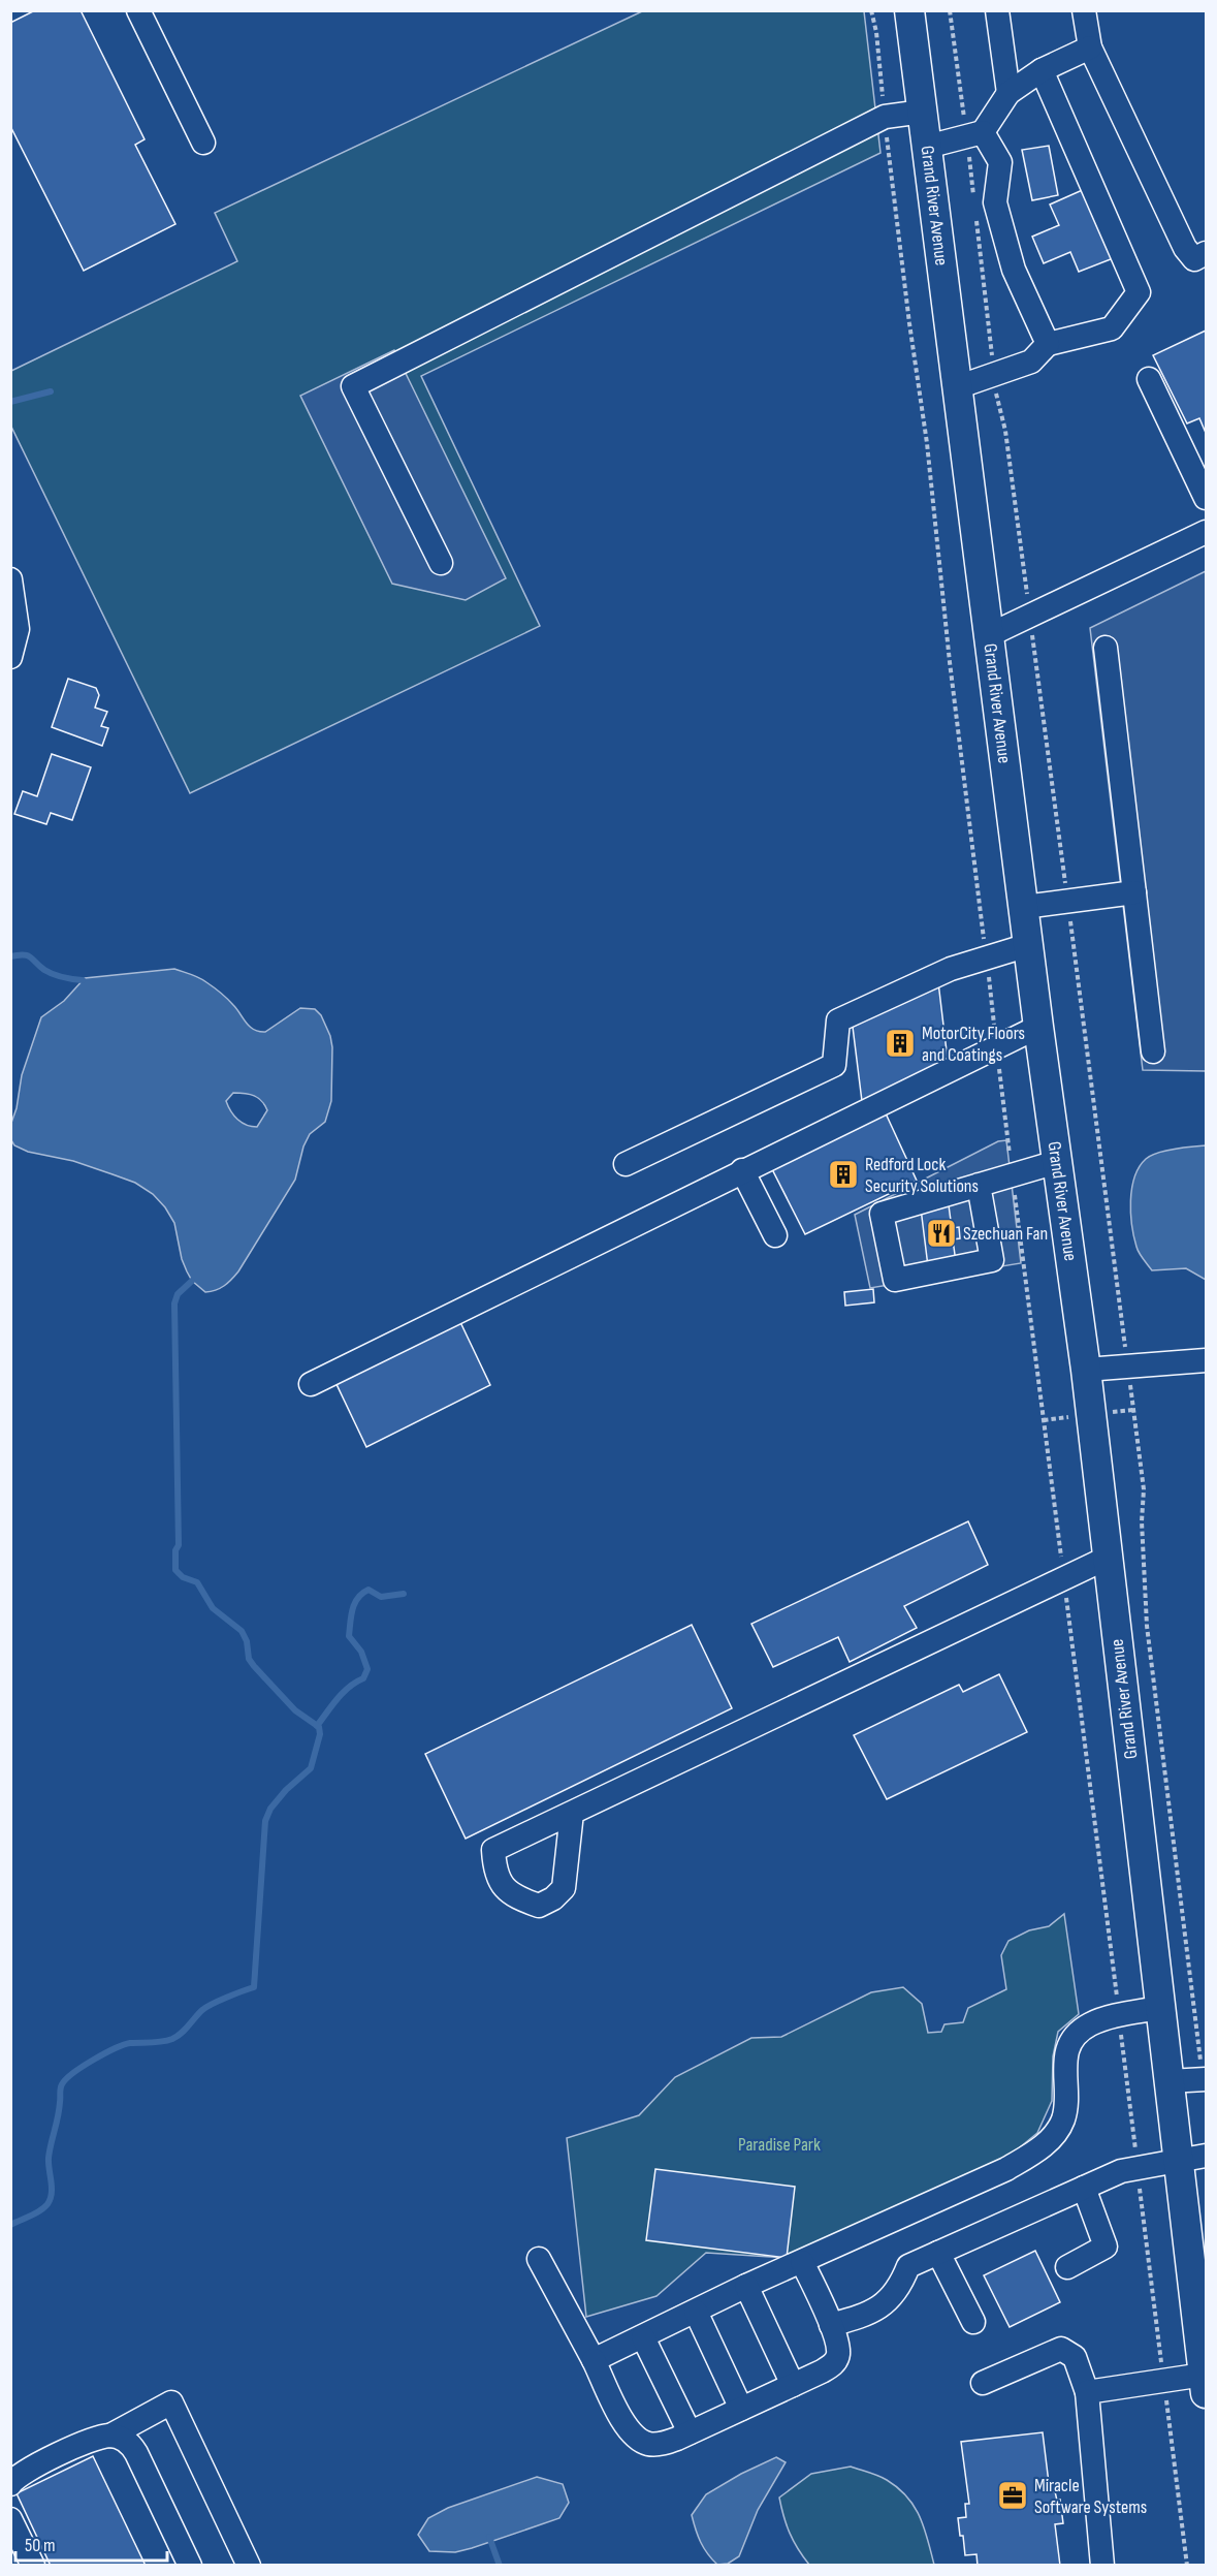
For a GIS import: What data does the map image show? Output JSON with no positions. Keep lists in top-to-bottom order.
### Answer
{
  "streets": {
    "main road": ["Grand River Avenue"]
  },
  "parks": ["Paradise Park"],
  "places": {
    "building": ["MotorCity Floors and Coatings", "Redford Lock Security Solutions"],
    "restaurant": ["Szechuan Fan"],
    "office": ["Miracle Software Systems"]
  },
  "scale_bar": "50 m"
}
